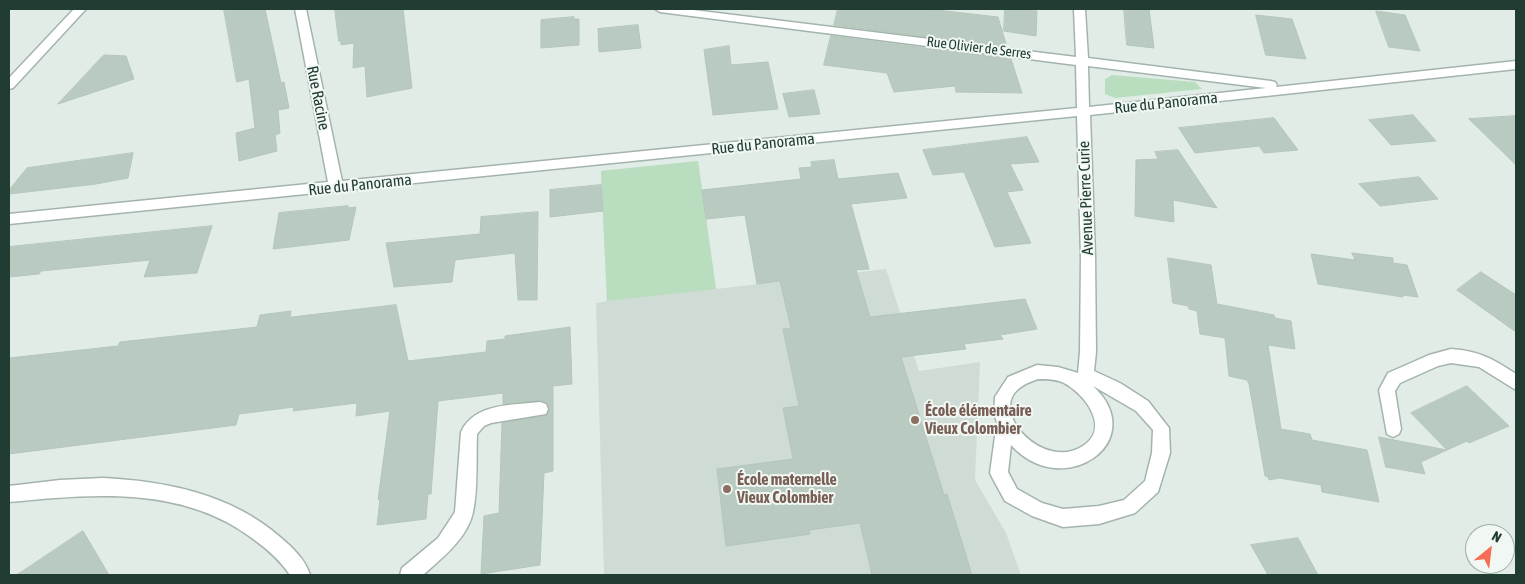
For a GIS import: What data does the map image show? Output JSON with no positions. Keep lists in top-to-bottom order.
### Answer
{
  "streets": {
    "street": [
      "Rue Olivier de Serres",
      "Rue Racine",
      "Rue du Panorama",
      "Avenue Pierre Curie"
    ]
  },
  "crossings": [
    ["Rue Olivier de Serres", "Rue du Panorama"],
    ["Rue Olivier de Serres", "Avenue Pierre Curie"],
    ["Rue Racine", "Rue du Panorama"],
    ["Rue du Panorama", "Avenue Pierre Curie"]
  ],
  "places": ["École élémentaire Vieux Colombier", "École maternelle Vieux Colombier"],
  "north": "top right"
}
